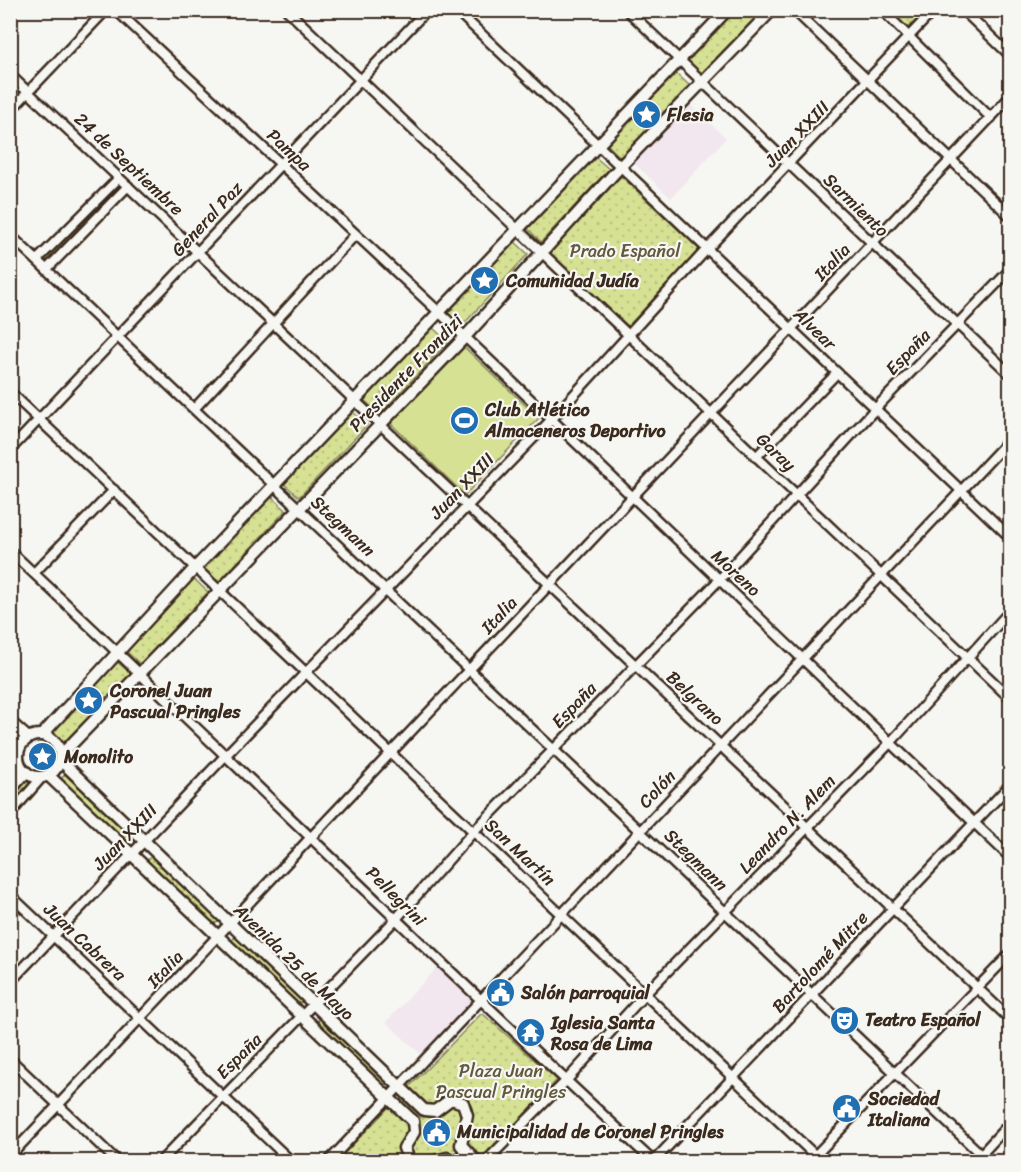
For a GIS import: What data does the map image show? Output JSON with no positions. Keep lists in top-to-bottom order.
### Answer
{
  "streets": {
    "main road": ["Presidente Frondizi", "Avenida 25 de Mayo"],
    "street": [
      "Juan XXIII",
      "Pampa",
      "24 de Septiembre",
      "Sarmiento",
      "General Paz",
      "Italia",
      "Alvear",
      "España",
      "Garay",
      "Stegmann",
      "Moreno",
      "Belgrano",
      "Colón",
      "Leandro N. Alem",
      "San Martín",
      "Pellegrini",
      "Juan Cabrera",
      "Bartolomé Mitre"
    ]
  },
  "crossings": [
    ["Juan XXIII", "Sarmiento"],
    ["Juan XXIII", "Alvear"],
    ["Juan XXIII", "Garay"],
    ["Juan XXIII", "Stegmann"],
    ["Juan XXIII", "Moreno"],
    ["Juan XXIII", "Belgrano"],
    ["Juan XXIII", "San Martín"],
    ["Juan XXIII", "Pellegrini"],
    ["Juan XXIII", "Juan Cabrera"],
    ["Juan XXIII", "Avenida 25 de Mayo"],
    ["Pampa", "General Paz"],
    ["Pampa", "Presidente Frondizi"],
    ["Pampa", "Moreno"],
    ["24 de Septiembre", "General Paz"],
    ["24 de Septiembre", "Presidente Frondizi"],
    ["24 de Septiembre", "Belgrano"],
    ["Sarmiento", "Italia"],
    ["Sarmiento", "España"],
    ["Sarmiento", "Presidente Frondizi"],
    ["General Paz", "Garay"],
    ["General Paz", "Stegmann"],
    ["General Paz", "San Martín"],
    ["Italia", "Alvear"],
    ["Italia", "Garay"],
    ["Italia", "Stegmann"],
    ["Italia", "Moreno"],
    ["Italia", "Belgrano"],
    ["Italia", "San Martín"],
    ["Italia", "Pellegrini"],
    ["Italia", "Juan Cabrera"],
    ["Italia", "Avenida 25 de Mayo"],
    ["Alvear", "España"],
    ["Alvear", "Presidente Frondizi"],
    ["Alvear", "Colón"],
    ["España", "Garay"],
    ["España", "Stegmann"],
    ["España", "Moreno"],
    ["España", "Belgrano"],
    ["España", "San Martín"],
    ["España", "Pellegrini"],
    ["España", "Juan Cabrera"],
    ["España", "Avenida 25 de Mayo"],
    ["Presidente Frondizi", "Garay"],
    ["Presidente Frondizi", "Stegmann"],
    ["Presidente Frondizi", "Moreno"],
    ["Presidente Frondizi", "Belgrano"],
    ["Presidente Frondizi", "San Martín"],
    ["Presidente Frondizi", "Pellegrini"],
    ["Presidente Frondizi", "Avenida 25 de Mayo"],
    ["Garay", "Colón"],
    ["Garay", "Leandro N. Alem"],
    ["Stegmann", "Colón"],
    ["Stegmann", "Leandro N. Alem"],
    ["Stegmann", "Bartolomé Mitre"],
    ["Moreno", "Colón"],
    ["Moreno", "Leandro N. Alem"],
    ["Moreno", "Bartolomé Mitre"],
    ["Belgrano", "Colón"],
    ["Belgrano", "Leandro N. Alem"],
    ["Belgrano", "Bartolomé Mitre"],
    ["Colón", "San Martín"],
    ["Colón", "Pellegrini"],
    ["Colón", "Avenida 25 de Mayo"],
    ["Leandro N. Alem", "San Martín"],
    ["Leandro N. Alem", "Pellegrini"],
    ["San Martín", "Bartolomé Mitre"],
    ["Pellegrini", "Bartolomé Mitre"]
  ],
  "parks": ["Prado Español", "Plaza Juan Pascual Pringles"],
  "places": {
    "place": [
      "Flesia",
      "Comunidad Judía",
      "Coronel Juan Pascual Pringles",
      "Monolito"
    ],
    "sports": ["Club Atlético Almaceneros Deportivo"],
    "public building": ["Salón parroquial", "Sociedad Italiana", "Municipalidad de Coronel Pringles"],
    "theatre": ["Teatro Español"],
    "temple": ["Iglesia Santa Rosa de Lima"]
  }
}
